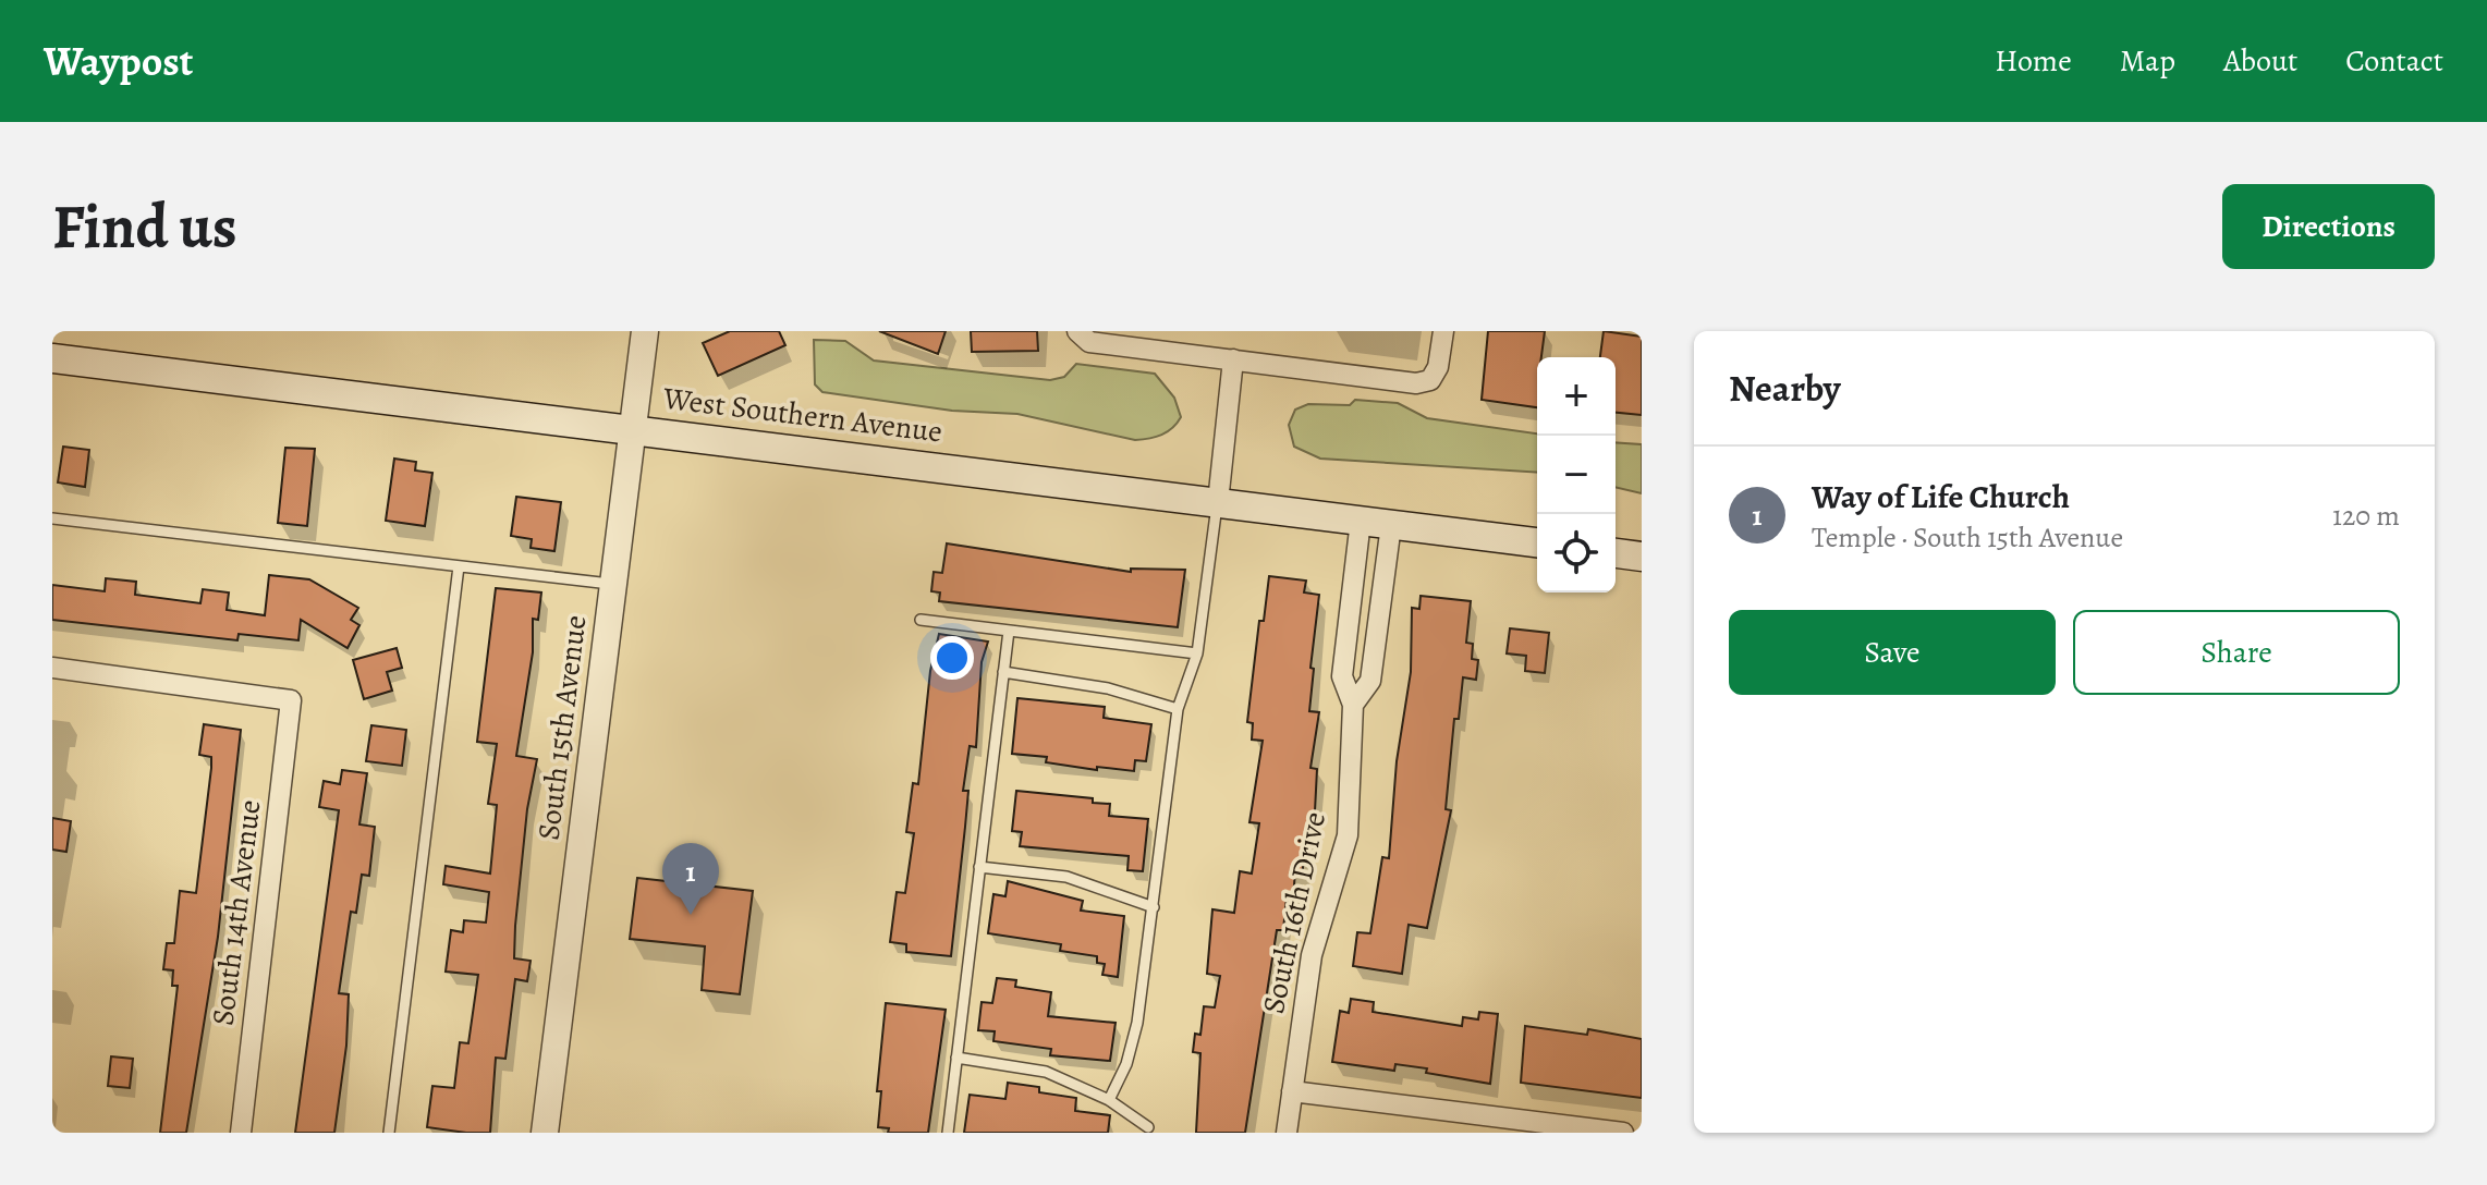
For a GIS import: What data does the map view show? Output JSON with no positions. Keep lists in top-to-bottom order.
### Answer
{
  "streets": {
    "main road": ["West Southern Avenue"],
    "street": ["South 15th Avenue", "South 14th Avenue", "South 16th Drive"]
  },
  "crossings": [
    ["West Southern Avenue", "South 15th Avenue"],
    ["West Southern Avenue", "South 16th Drive"]
  ],
  "page": {
    "header": "Waypost",
    "nav": [
      "Home",
      "Map",
      "About",
      "Contact"
    ],
    "buttons": [
      "Directions",
      ["Save", "Share"]
    ],
    "title": "Find us",
    "heading": "Nearby",
    "map_buttons": ["+", "−"],
    "list": [
      {
        "mark": "1",
        "name": "Way of Life Church",
        "note": "Temple · South 15th Avenue",
        "value": "120 m"
      }
    ],
    "pins": "1"
  }
}
